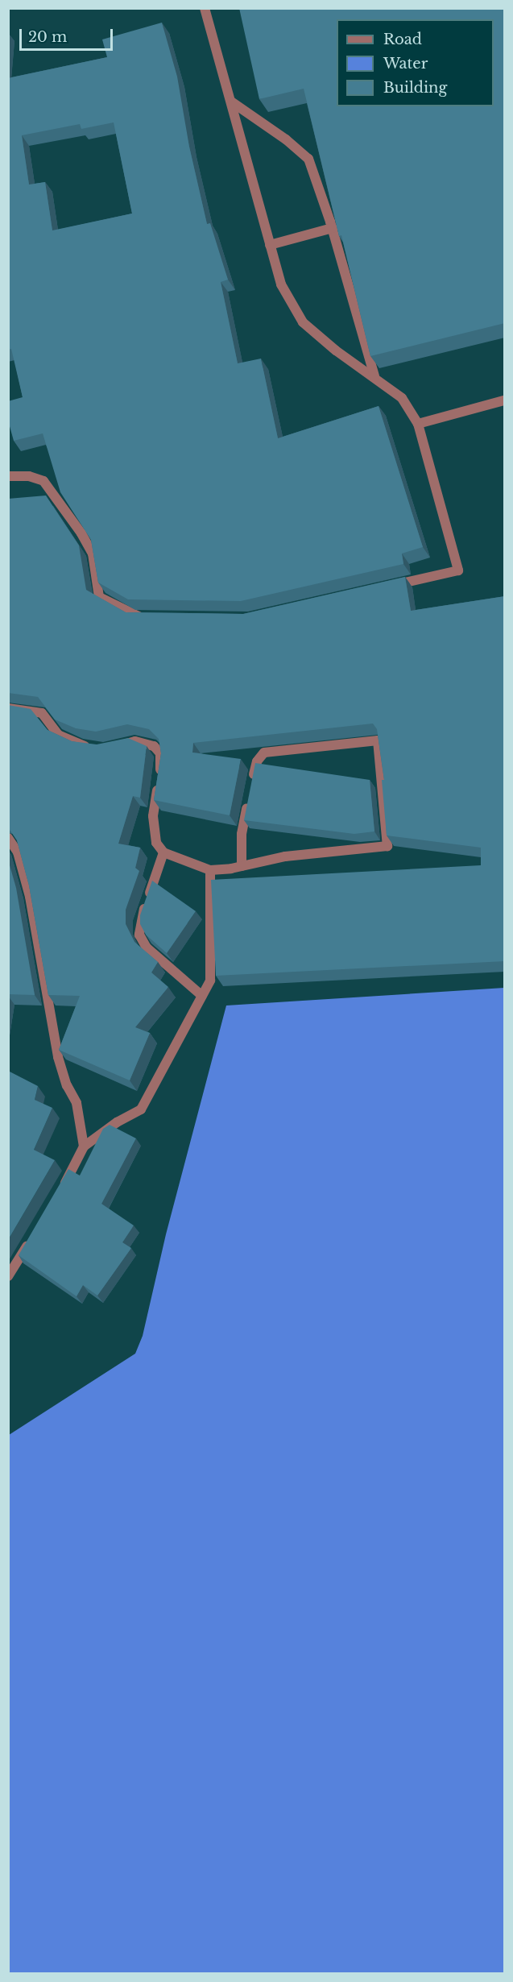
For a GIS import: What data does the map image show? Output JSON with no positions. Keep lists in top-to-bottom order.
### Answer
{
  "legend": ["Road", "Water", "Building"],
  "scale_bar": "20 m"
}
